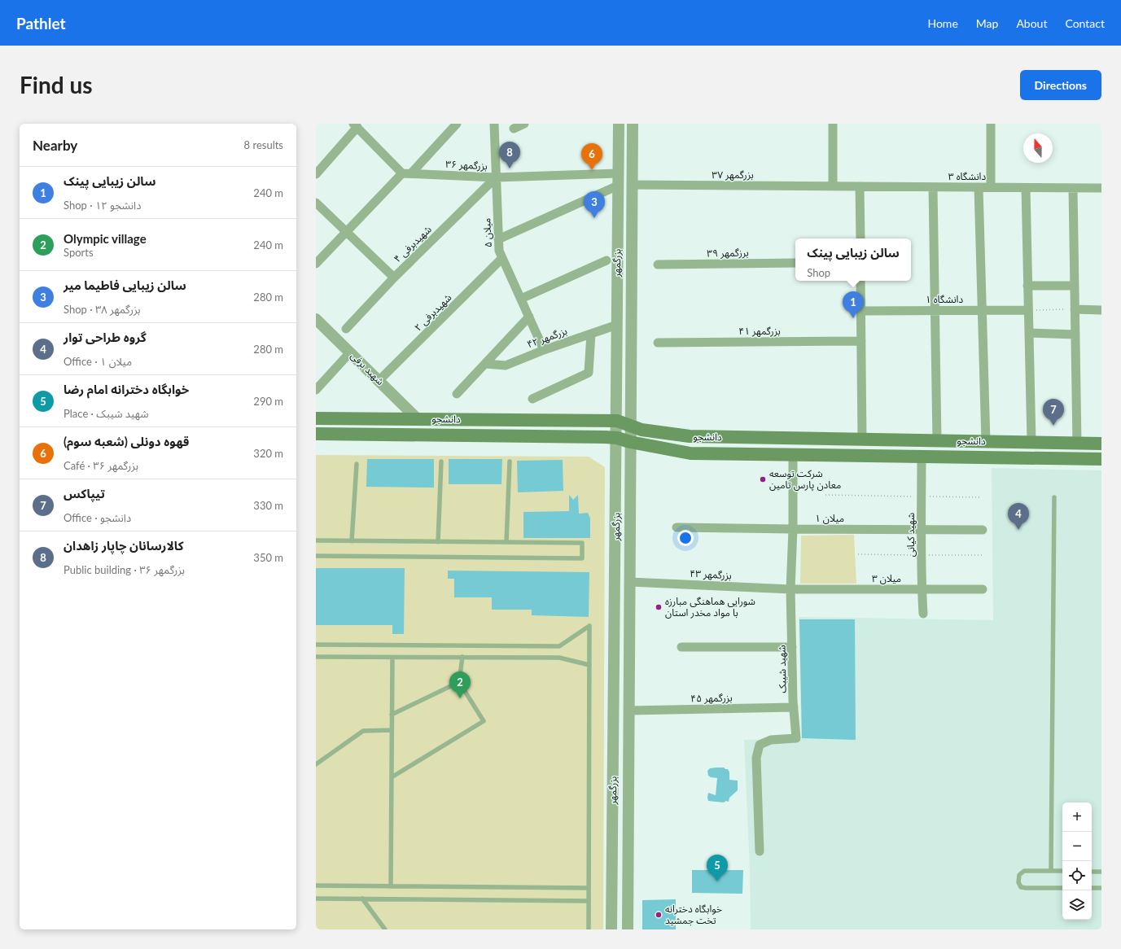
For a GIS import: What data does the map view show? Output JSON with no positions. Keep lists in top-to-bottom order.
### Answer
{
  "streets": {
    "main road": ["دانشجو"],
    "street": [
      "بزرگمهر ۳۶",
      "بزرگمهر ۳۷",
      "دانشگاه ۳",
      "میلان ۵",
      "شهیدبرفی ۴",
      "برزگمهر ۳۹",
      "بزرگمهر",
      "دانشگاه ۱",
      "شهیدبرفی ۲",
      "بزرگمهر ۴۱",
      "بزرگمهر ۴۲",
      "شهید برفی",
      "میلان ۱",
      "شهید کیانی",
      "بزرگمهر ۴۳",
      "میلان ۳",
      "شهید شیبک",
      "بزرگمهر ۴۵"
    ]
  },
  "crossings": [
    ["بزرگمهر ۳۶", "میلان ۵"],
    ["بزرگمهر ۳۶", "شهیدبرفی ۴"],
    ["بزرگمهر ۳۶", "بزرگمهر"],
    ["بزرگمهر ۳۷", "دانشگاه ۳"],
    ["بزرگمهر ۳۷", "بزرگمهر"],
    ["میلان ۵", "شهیدبرفی ۴"],
    ["میلان ۵", "شهیدبرفی ۲"],
    ["میلان ۵", "بزرگمهر ۴۲"],
    ["بزرگمهر", "بزرگمهر ۴۲"],
    ["بزرگمهر", "دانشجو"],
    ["بزرگمهر", "بزرگمهر ۴۳"],
    ["بزرگمهر", "بزرگمهر ۴۵"],
    ["شهیدبرفی ۲", "شهید برفی"],
    ["شهید برفی", "دانشجو"],
    ["دانشجو", "شهید کیانی"],
    ["دانشجو", "شهید شیبک"],
    ["میلان ۱", "شهید کیانی"],
    ["میلان ۱", "شهید شیبک"],
    ["شهید کیانی", "میلان ۳"],
    ["بزرگمهر ۴۳", "میلان ۳"],
    ["بزرگمهر ۴۳", "شهید شیبک"],
    ["میلان ۳", "شهید شیبک"],
    ["شهید شیبک", "بزرگمهر ۴۵"]
  ],
  "places": ["شرکت توسعه معادن پارس تامین", "شورایی هماهنگی مبارزه با مواد مخدر استان", "خوابگاه دخترانه تخت جمشید"],
  "north": "top",
  "page": {
    "header": "Pathlet",
    "nav": [
      "Home",
      "Map",
      "About",
      "Contact"
    ],
    "buttons": "Directions",
    "title": "Find us",
    "heading": ["Nearby", "8 results"],
    "pins": [
      "8",
      "6",
      "3",
      "1",
      "7",
      "4",
      "2",
      "5"
    ],
    "list": [
      {
        "mark": "1",
        "name": "سالن زیبایی پینک",
        "note": "Shop · دانشجو ۱۲",
        "value": "240 m"
      },
      {
        "mark": "2",
        "name": "Olympic village",
        "note": "Sports",
        "value": "240 m"
      },
      {
        "mark": "3",
        "name": "سالن زیبایی فاطیما میر",
        "note": "Shop · بزرگمهر ۳۸",
        "value": "280 m"
      },
      {
        "mark": "4",
        "name": "گروه طراحی توار",
        "note": "Office · میلان ۱",
        "value": "280 m"
      },
      {
        "mark": "5",
        "name": "خوابگاه دخترانه امام رضا",
        "note": "Place · شهید شیبک",
        "value": "290 m"
      },
      {
        "mark": "6",
        "name": "قهوه دونلی (شعبه سوم)",
        "note": "Café · بزرگمهر ۳۶",
        "value": "320 m"
      },
      {
        "mark": "7",
        "name": "تیپاکس",
        "note": "Office · دانشجو",
        "value": "330 m"
      },
      {
        "mark": "8",
        "name": "کالارسانان چاپار زاهدان",
        "note": "Public building · بزرگمهر ۳۶",
        "value": "350 m"
      }
    ],
    "popup": ["سالن زیبایی پینک", "Shop"],
    "map_buttons": ["+", "−"]
  }
}
